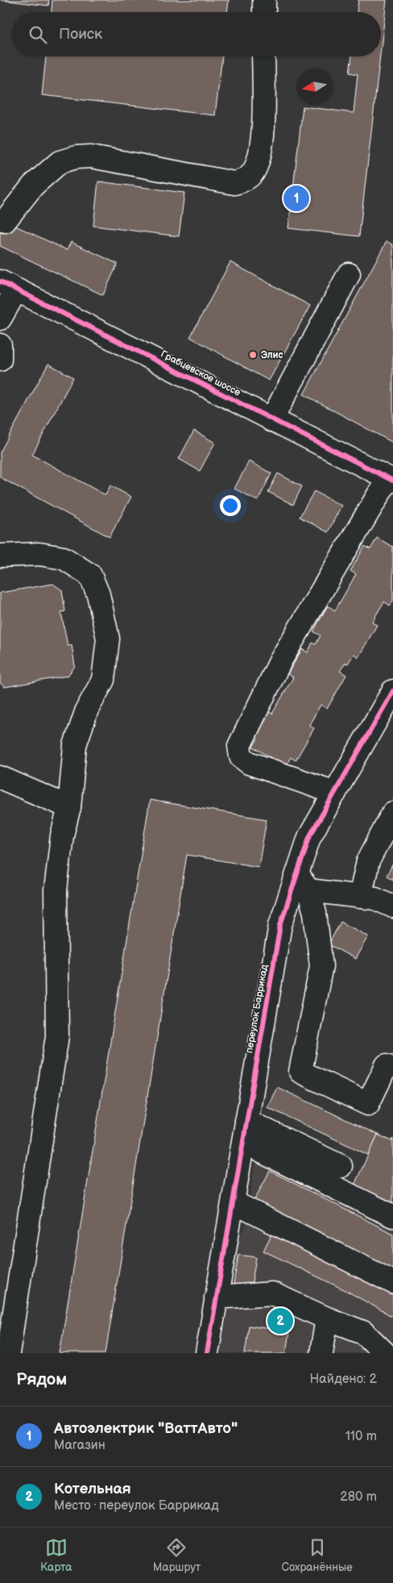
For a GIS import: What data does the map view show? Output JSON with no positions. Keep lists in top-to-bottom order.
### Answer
{
  "streets": {
    "street": ["Грабцевское шоссе", "переулок Баррикад"]
  },
  "places": ["Элис"],
  "north": "left",
  "page": {
    "search": "Поиск",
    "pins": ["1", "2"],
    "heading": ["Рядом", "Найдено: 2"],
    "list": [
      {
        "mark": "1",
        "name": "Автоэлектрик \"ВаттАвто\"",
        "note": "Магазин",
        "value": "110 m"
      },
      {
        "mark": "2",
        "name": "Котельная",
        "note": "Место · переулок Баррикад",
        "value": "280 m"
      }
    ],
    "nav": ["Карта", "Маршрут", "Сохранённые"]
  }
}
